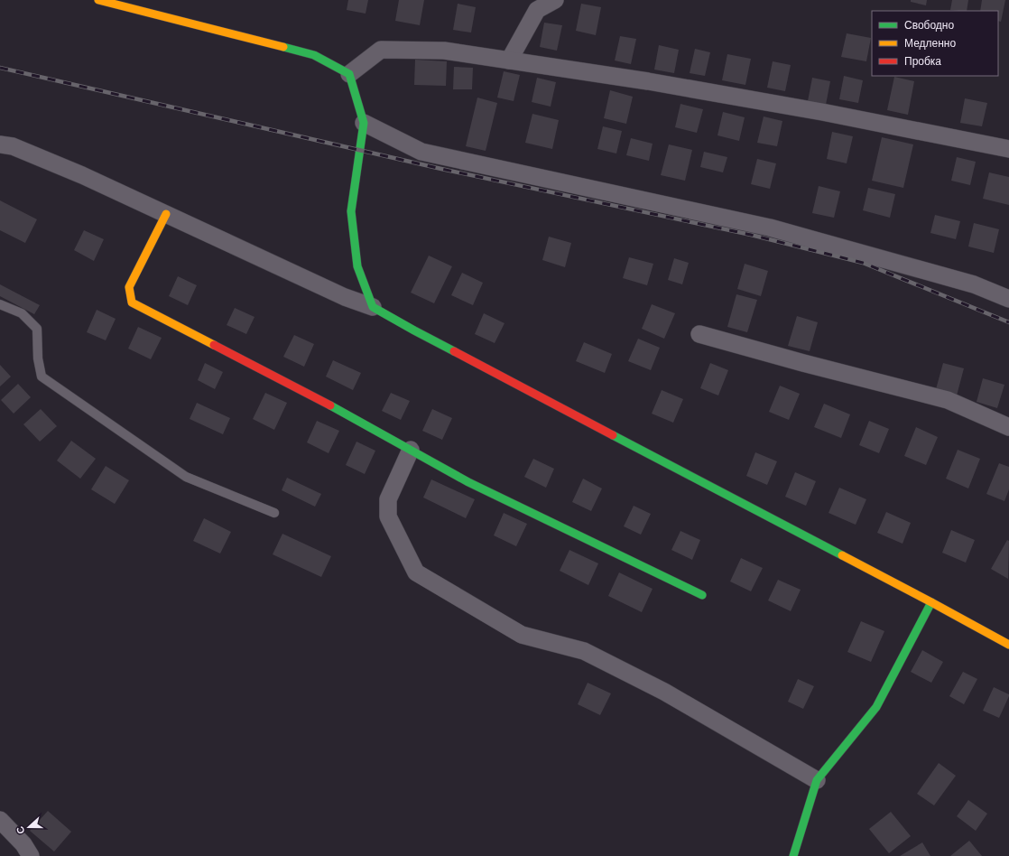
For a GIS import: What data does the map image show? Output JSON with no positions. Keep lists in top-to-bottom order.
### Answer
{
  "legend": ["Свободно", "Медленно", "Пробка"],
  "north": "left"
}
